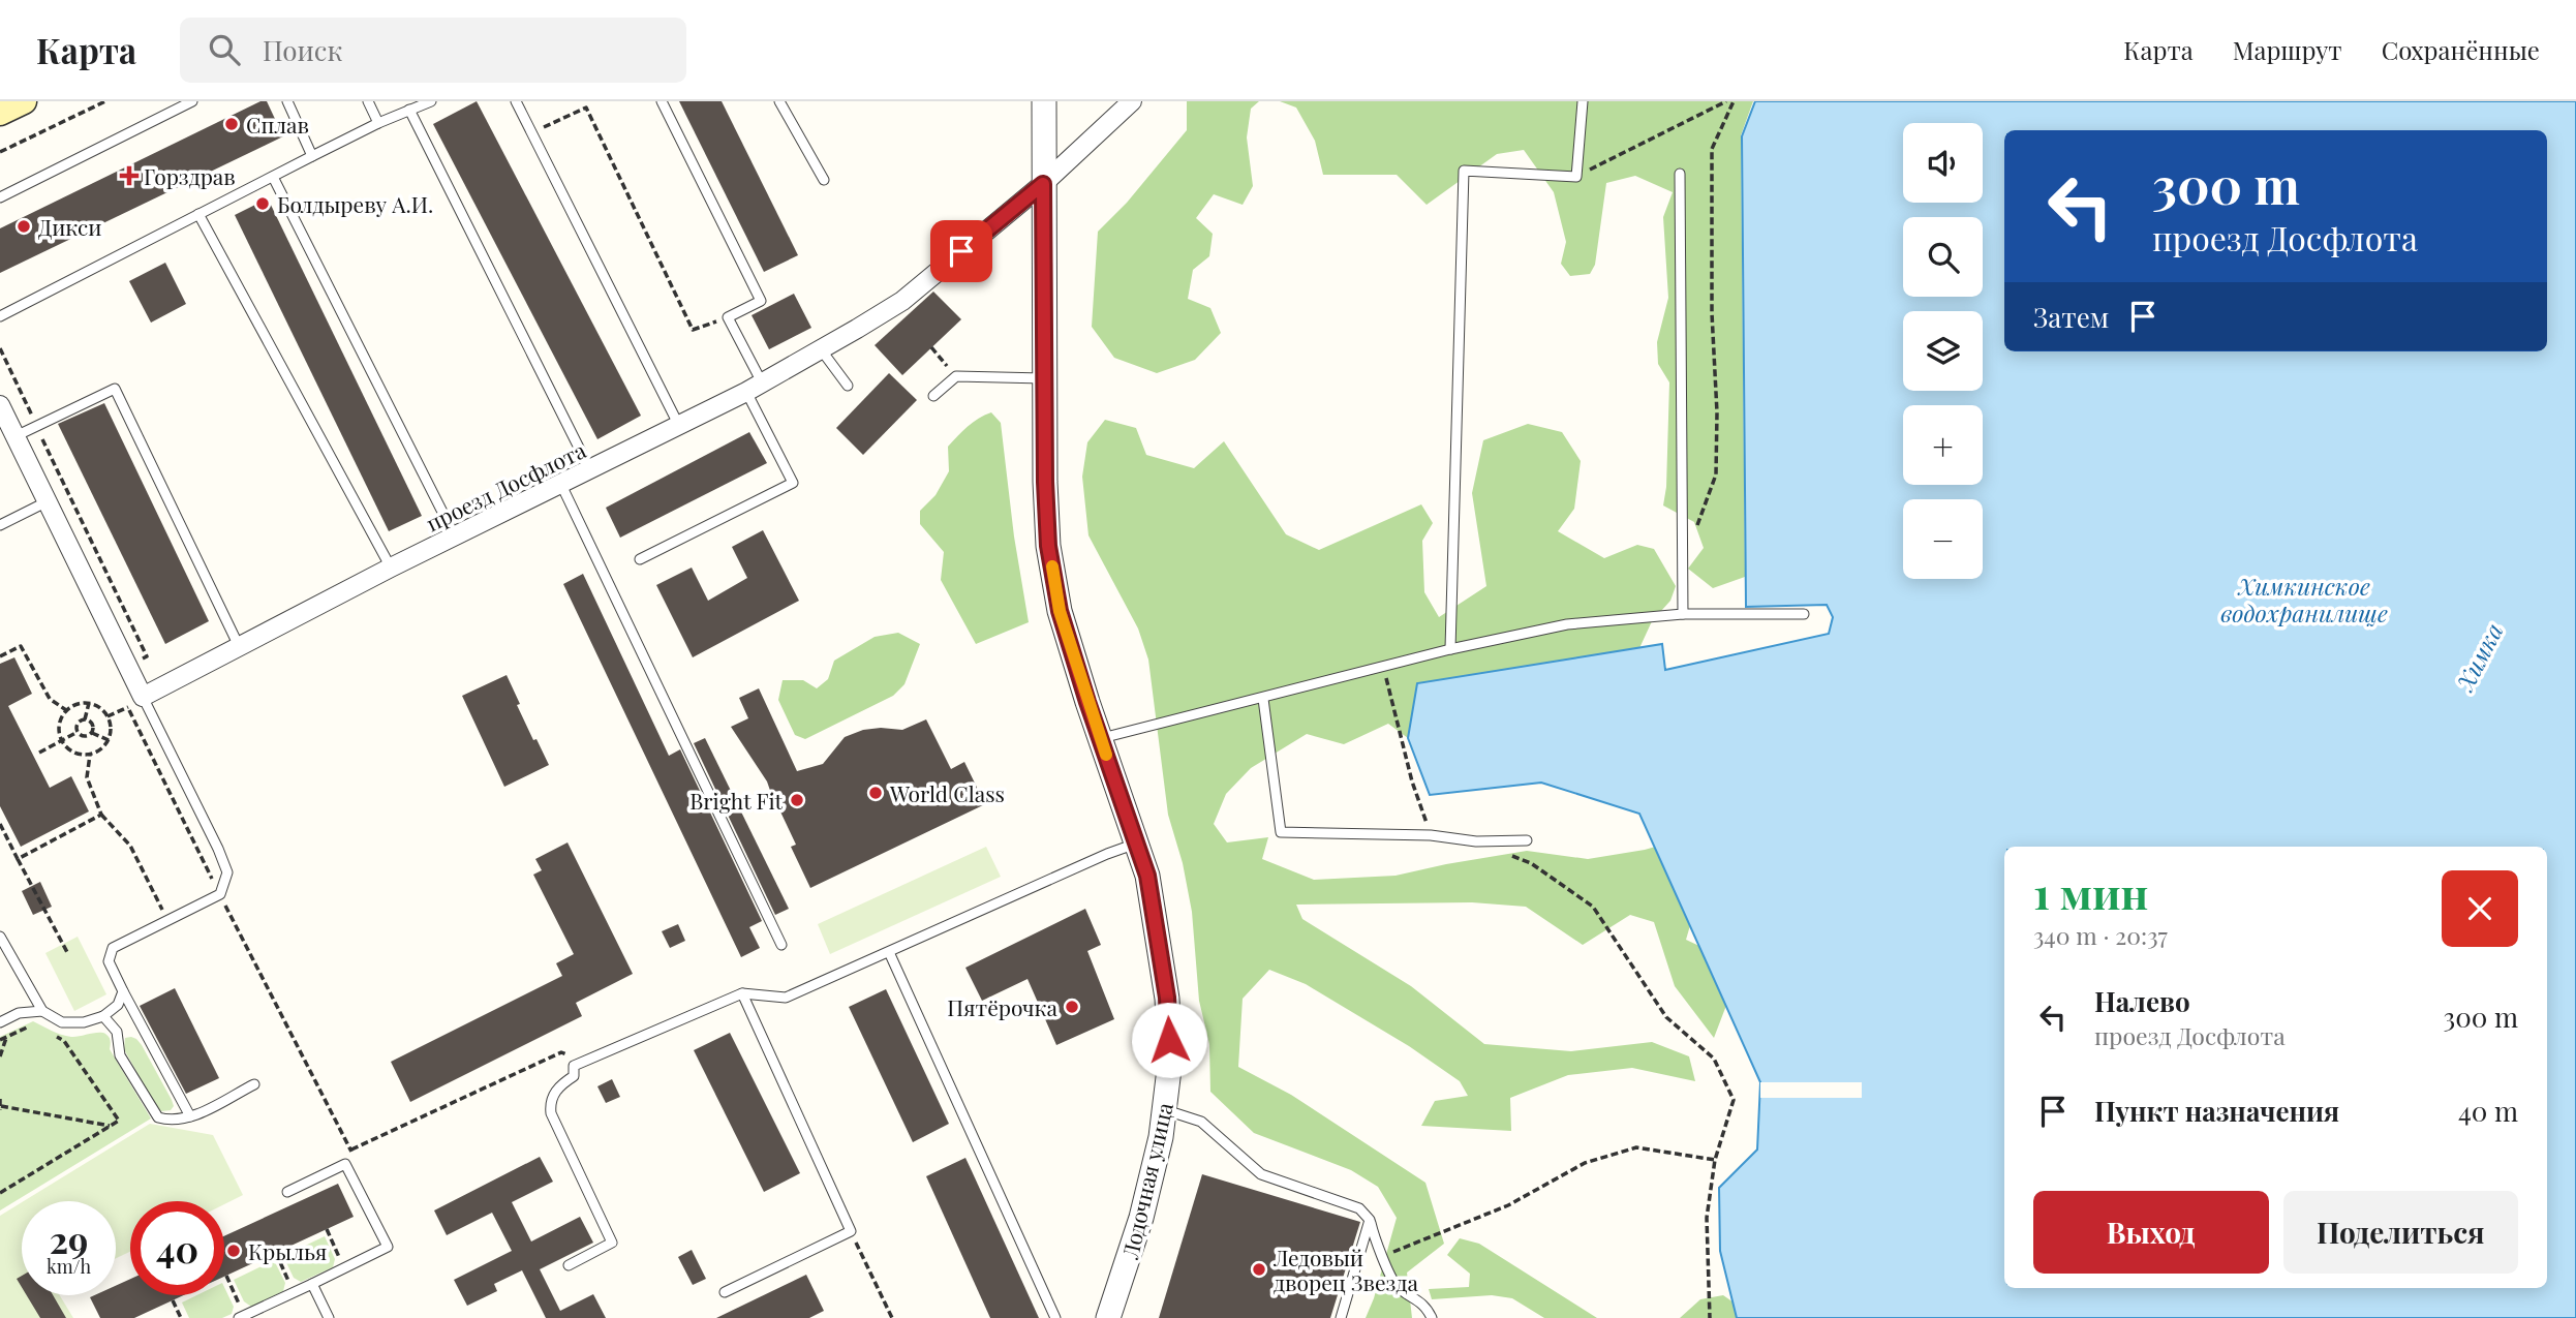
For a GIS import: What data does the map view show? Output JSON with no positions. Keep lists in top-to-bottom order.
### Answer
{
  "streets": {
    "street": ["проезд Досфлота", "Лодочная улица"]
  },
  "crossings": [
    ["проезд Досфлота", "Лодочная улица"]
  ],
  "water": ["Химкинское водохранилище", "Химка"],
  "places": {
    "other": [
      "Сплав",
      "Болдыреву А.И.",
      "Дикси",
      "World Class",
      "Bright Fit",
      "Пятёрочка",
      "Крылья",
      "Ледовый дворец Звезда"
    ],
    "health": ["Горздрав"]
  },
  "page": {
    "header": "Карта",
    "search": "Поиск",
    "nav": ["Карта", "Маршрут", "Сохранённые"],
    "map_buttons": ["+", "−"],
    "turn": ["300 m", "проезд Досфлота"],
    "then": "Затем",
    "heading": ["1 мин", "340 m · 20:37"],
    "list": [
      {
        "name": "Налево",
        "note": "проезд Досфлота",
        "value": "300 m"
      },
      {
        "name": "Пункт назначения",
        "value": "40 m"
      }
    ],
    "buttons": ["Выход", "Поделиться"],
    "speed": "29 km/h",
    "limit": "40"
  }
}
